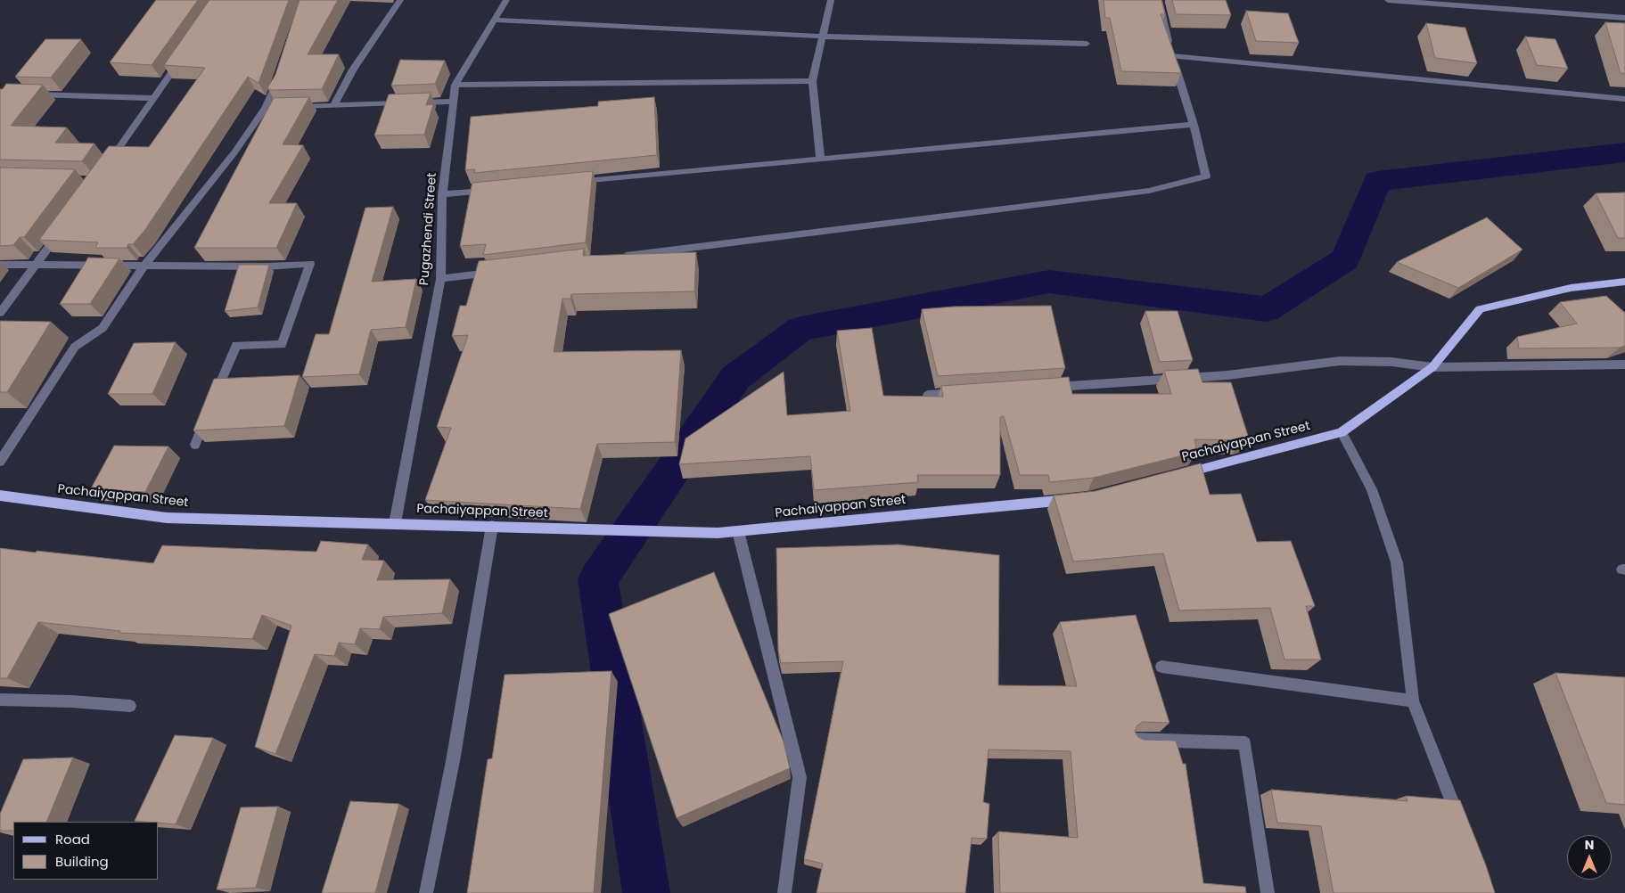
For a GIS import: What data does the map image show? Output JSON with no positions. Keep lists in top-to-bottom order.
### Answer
{
  "streets": {
    "main road": ["Pachaiyappan Street"],
    "street": ["Pugazhendi Street"]
  },
  "crossings": [
    ["Pugazhendi Street", "Pachaiyappan Street"]
  ],
  "legend": ["Road", "Building"],
  "north": "top"
}
